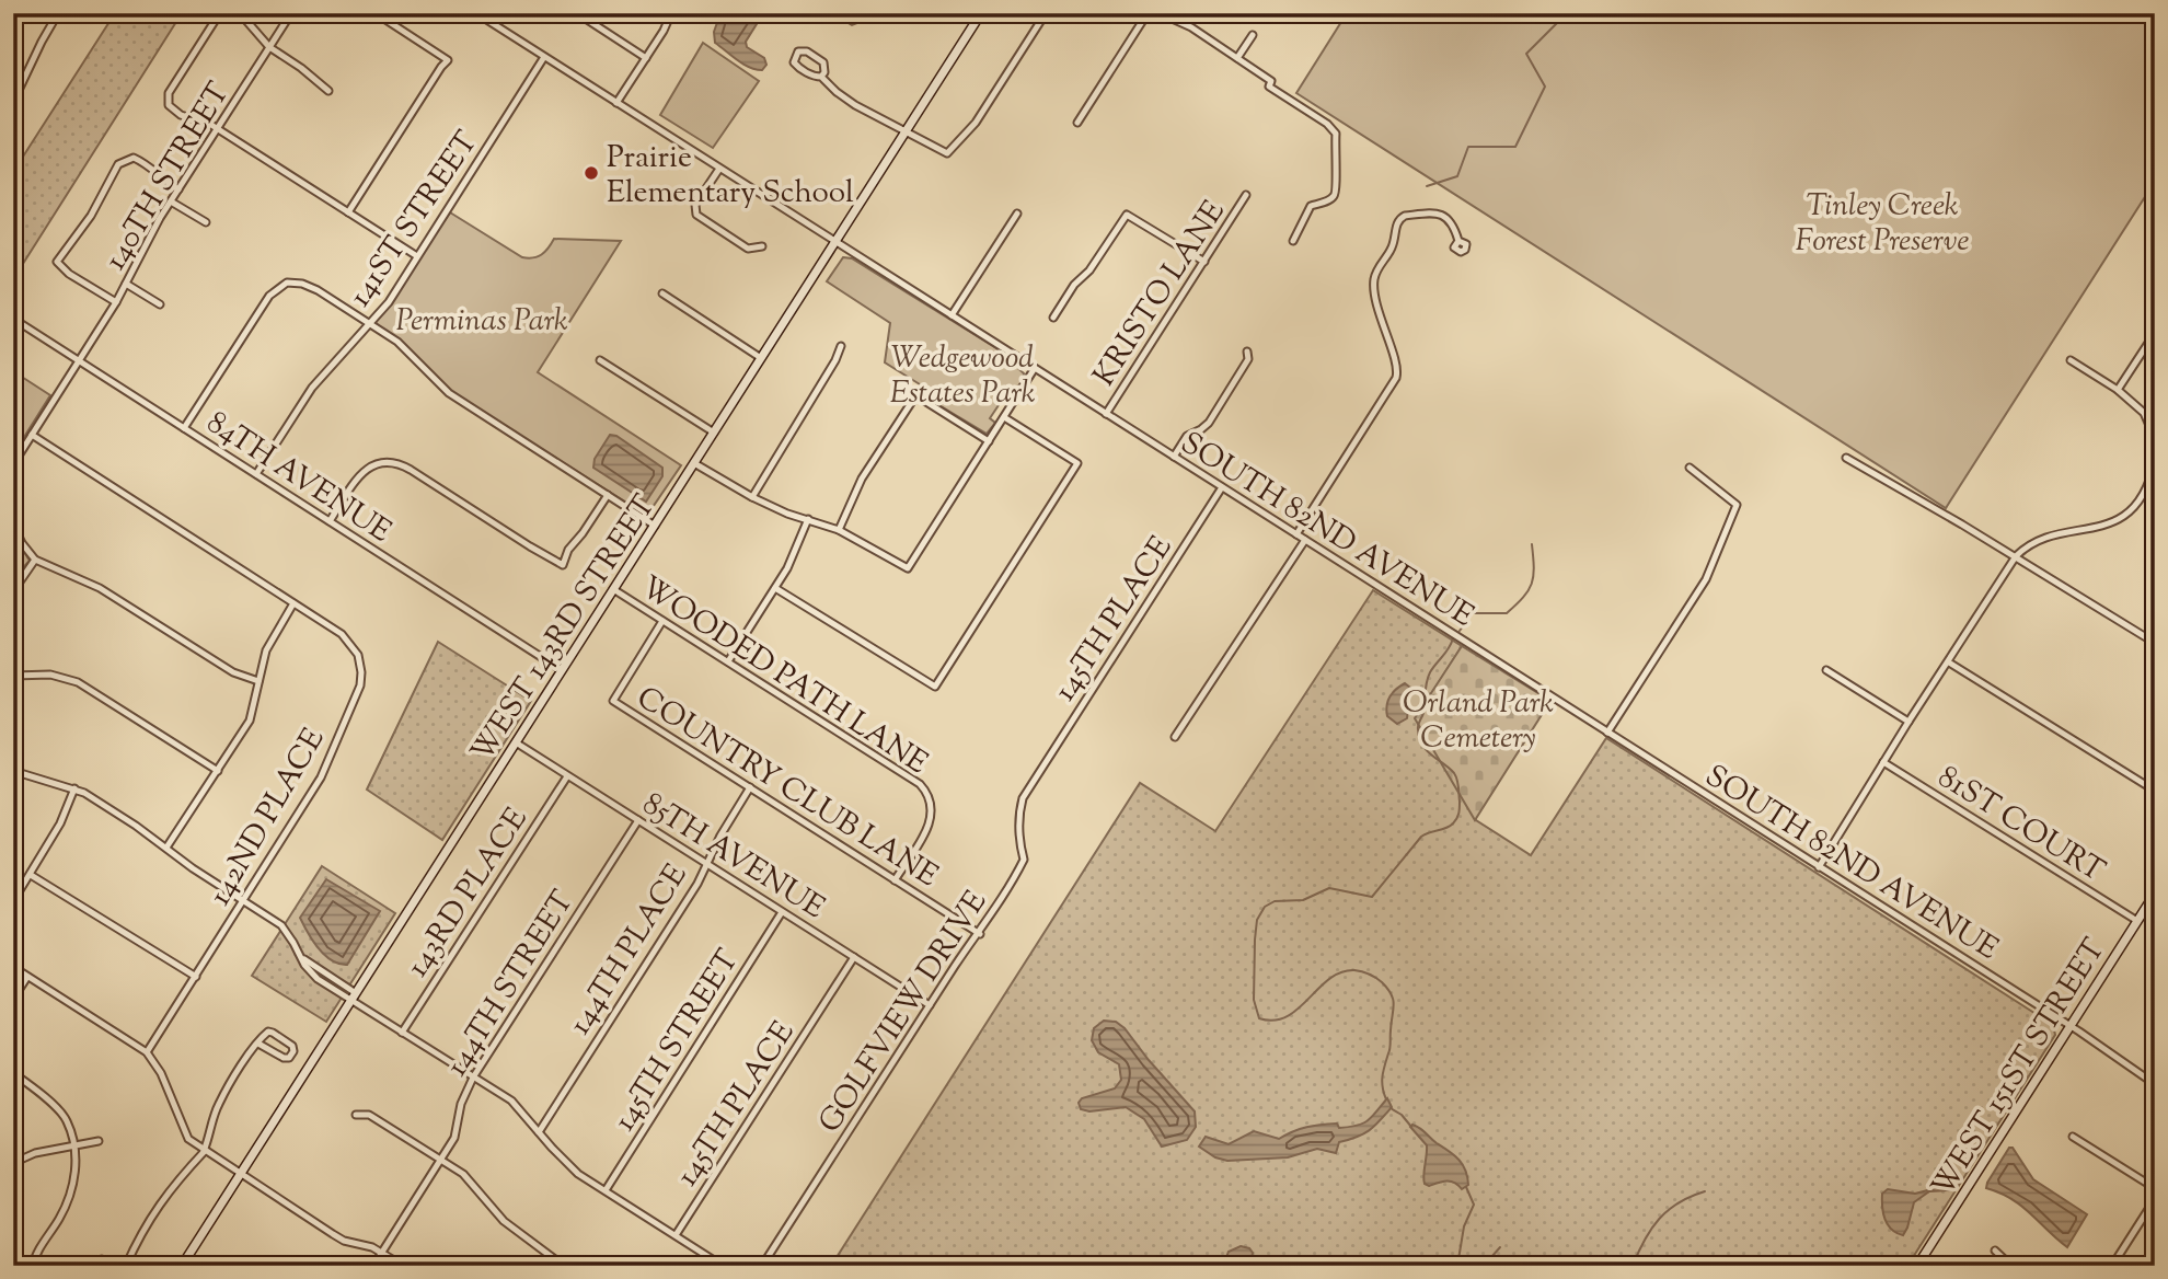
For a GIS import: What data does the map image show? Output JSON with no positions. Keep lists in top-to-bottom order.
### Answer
{
  "streets": {
    "main road": ["WEST 143RD STREET", "WEST 151ST STREET"],
    "street": [
      "140TH STREET",
      "141ST STREET",
      "KRISTO LANE",
      "84TH AVENUE",
      "SOUTH 82ND AVENUE",
      "145TH PLACE",
      "WOODED PATH LANE",
      "COUNTRY CLUB LANE",
      "142ND PLACE",
      "81ST COURT",
      "85TH AVENUE",
      "143RD PLACE",
      "144TH PLACE",
      "144TH STREET",
      "GOLFVIEW DRIVE",
      "145TH STREET"
    ]
  },
  "crossings": [
    ["140TH STREET", "84TH AVENUE"],
    ["140TH STREET", "142ND PLACE"],
    ["141ST STREET", "84TH AVENUE"],
    ["141ST STREET", "SOUTH 82ND AVENUE"],
    ["KRISTO LANE", "SOUTH 82ND AVENUE"],
    ["84TH AVENUE", "WEST 143RD STREET"],
    ["SOUTH 82ND AVENUE", "145TH PLACE"],
    ["SOUTH 82ND AVENUE", "WEST 143RD STREET"],
    ["SOUTH 82ND AVENUE", "WEST 151ST STREET"],
    ["145TH PLACE", "85TH AVENUE"],
    ["145TH PLACE", "GOLFVIEW DRIVE"],
    ["WEST 143RD STREET", "WOODED PATH LANE"],
    ["WEST 143RD STREET", "85TH AVENUE"],
    ["WOODED PATH LANE", "COUNTRY CLUB LANE"],
    ["COUNTRY CLUB LANE", "144TH PLACE"],
    ["COUNTRY CLUB LANE", "GOLFVIEW DRIVE"],
    ["81ST COURT", "WEST 151ST STREET"],
    ["85TH AVENUE", "143RD PLACE"],
    ["85TH AVENUE", "144TH PLACE"],
    ["85TH AVENUE", "144TH STREET"],
    ["85TH AVENUE", "GOLFVIEW DRIVE"],
    ["85TH AVENUE", "145TH STREET"]
  ],
  "parks": [
    "Tinley Creek Forest Preserve",
    "Perminas Park",
    "Wedgewood Estates Park",
    "Orland Park Cemetery"
  ],
  "places": ["Prairie Elementary School"]
}
